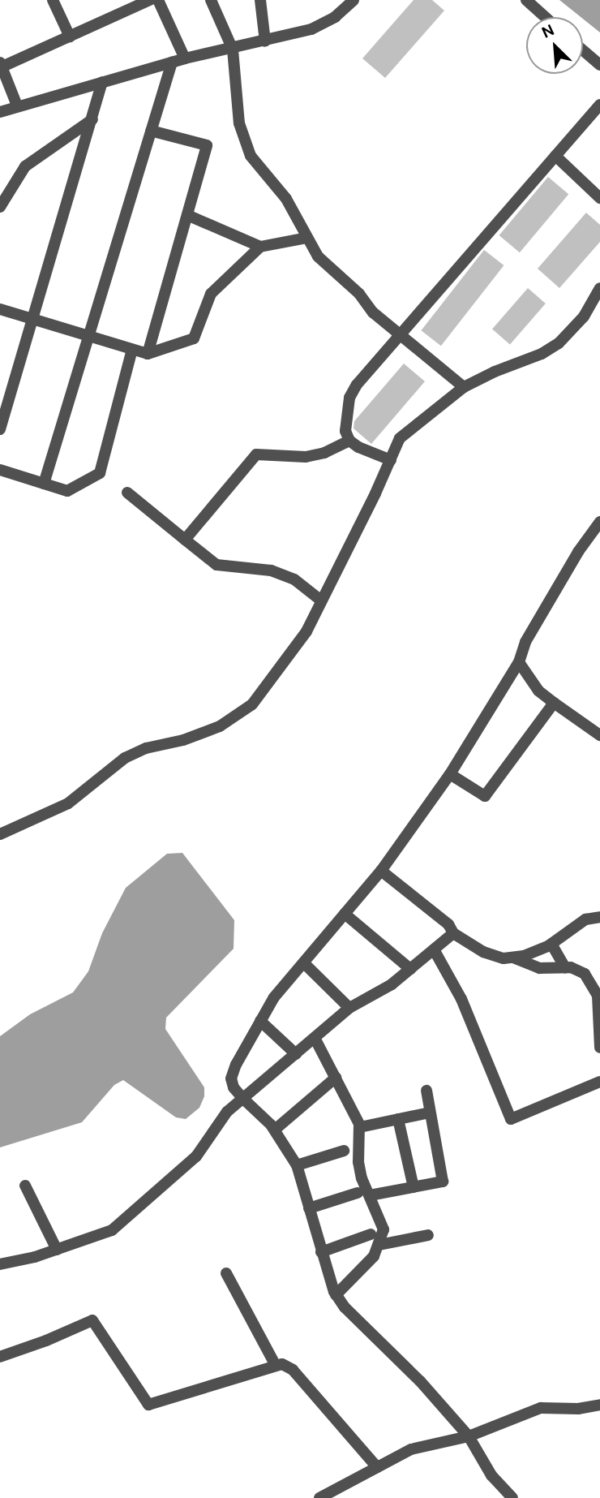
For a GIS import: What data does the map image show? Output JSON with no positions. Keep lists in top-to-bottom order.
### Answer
{
  "north": "top left"
}
